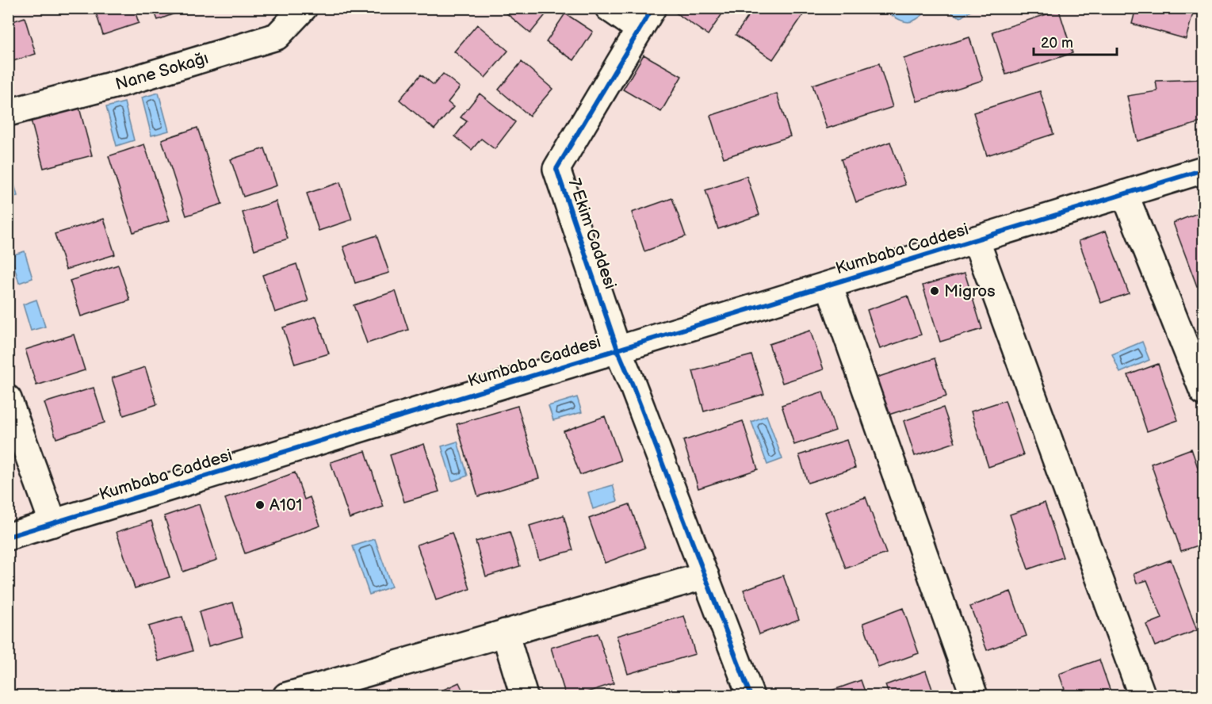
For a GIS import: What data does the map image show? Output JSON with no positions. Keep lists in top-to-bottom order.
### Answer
{
  "streets": {
    "street": ["Nane Sokağı", "7 Ekim Caddesi", "Kumbaba Caddesi"]
  },
  "crossings": [
    ["7 Ekim Caddesi", "Kumbaba Caddesi"]
  ],
  "places": ["Migros", "A101"],
  "scale_bar": "20 m"
}
